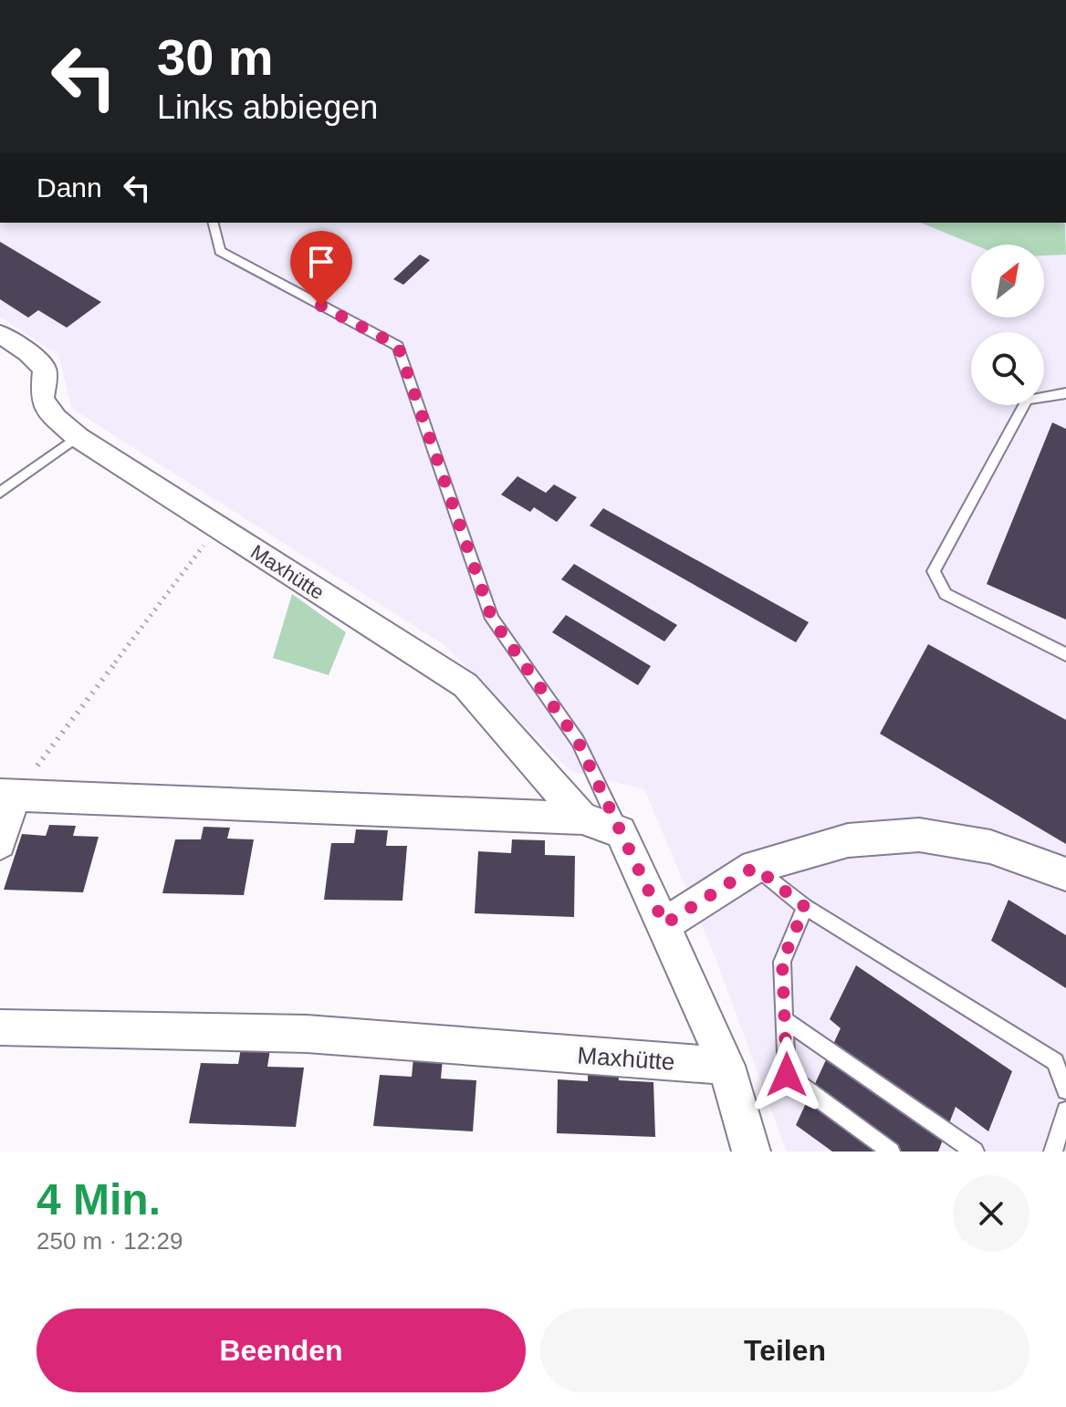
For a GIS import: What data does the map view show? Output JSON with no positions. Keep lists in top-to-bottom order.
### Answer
{
  "streets": {
    "street": ["Maxhütte"]
  },
  "north": "top right",
  "page": {
    "turn": ["30 m", "Links abbiegen"],
    "then": "Dann",
    "heading": ["4 Min.", "250 m · 12:29"],
    "buttons": ["Beenden", "Teilen"]
  }
}
